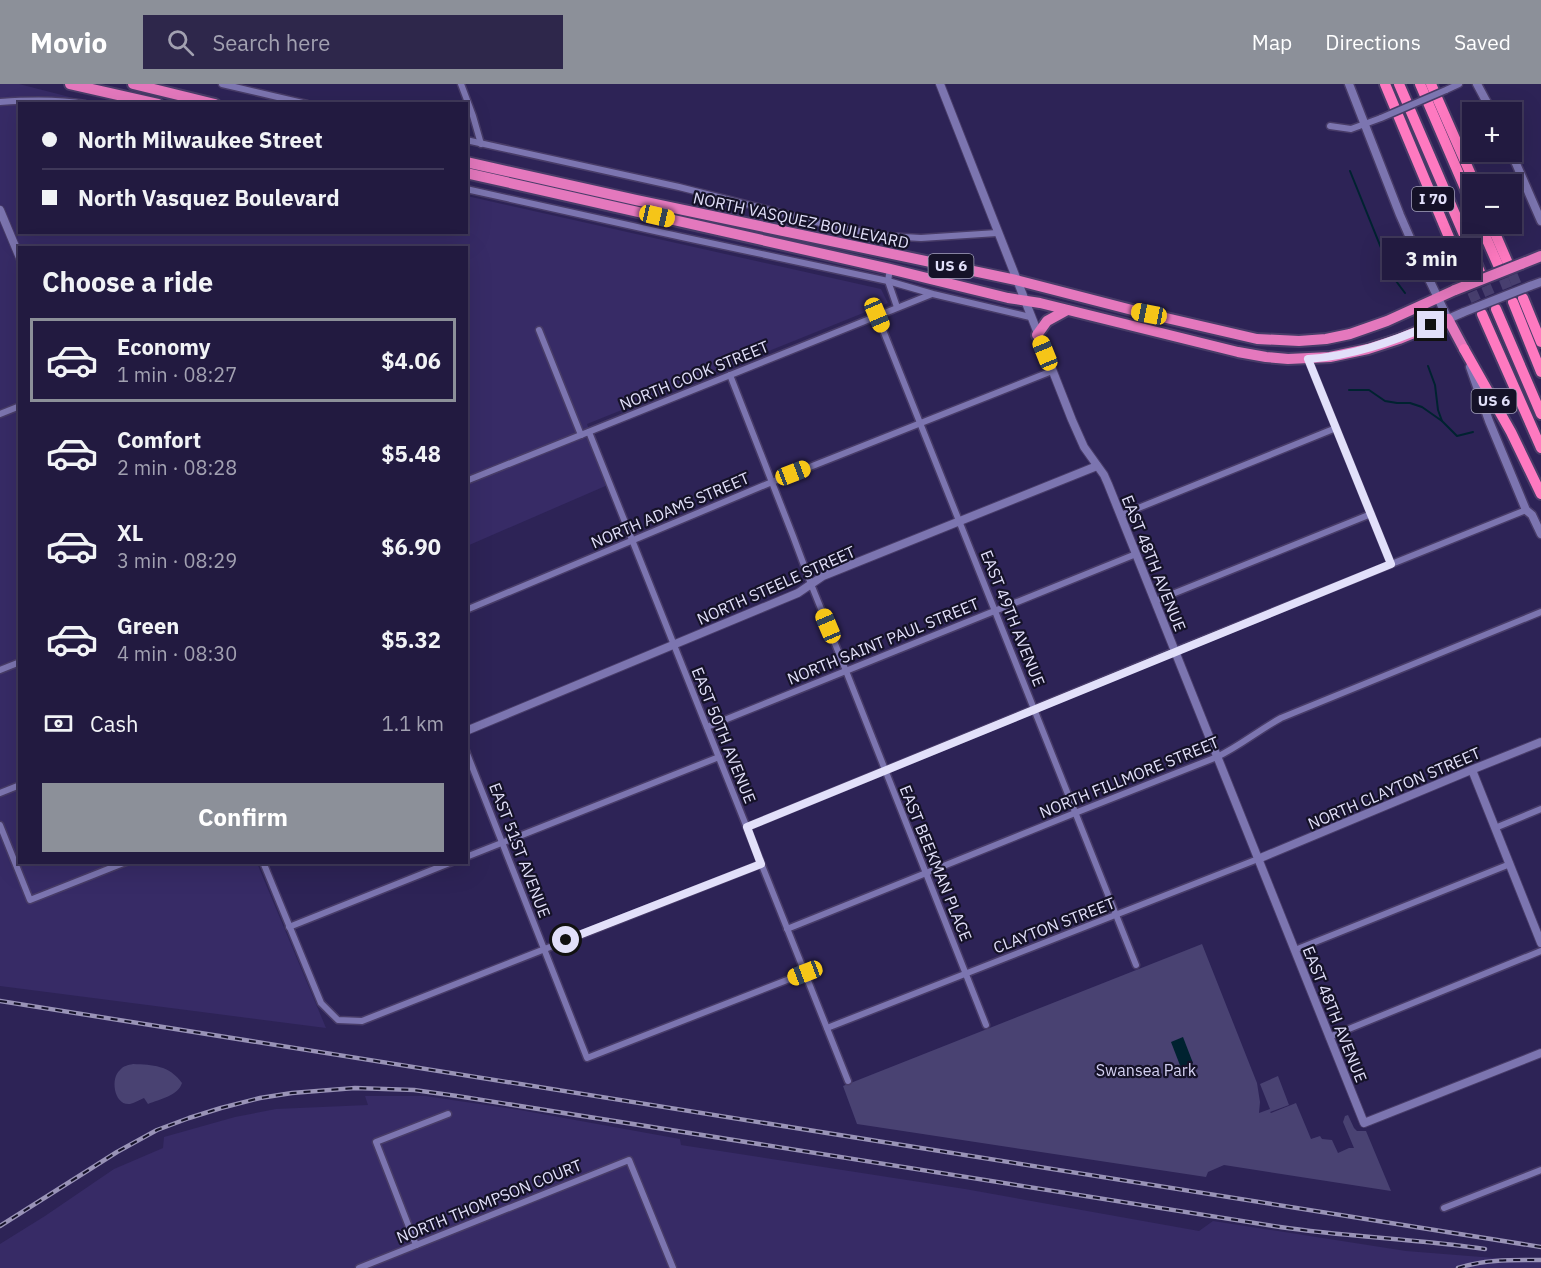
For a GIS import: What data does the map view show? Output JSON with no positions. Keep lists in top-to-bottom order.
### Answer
{
  "streets": {
    "highway": ["I 70", "NORTH VASQUEZ BOULEVARD", "US 6"],
    "street": [
      "NORTH COOK STREET",
      "NORTH ADAMS STREET",
      "EAST 48TH AVENUE",
      "NORTH STEELE STREET",
      "EAST 49TH AVENUE",
      "NORTH SAINT PAUL STREET",
      "EAST 50TH AVENUE",
      "NORTH FILLMORE STREET",
      "NORTH CLAYTON STREET",
      "EAST 51ST AVENUE",
      "EAST BEEKMAN PLACE",
      "CLAYTON STREET",
      "NORTH THOMPSON COURT"
    ]
  },
  "crossings": [
    ["NORTH VASQUEZ BOULEVARD", "US 6"],
    ["NORTH VASQUEZ BOULEVARD", "EAST 48TH AVENUE"],
    ["NORTH COOK STREET", "EAST 49TH AVENUE"],
    ["NORTH COOK STREET", "EAST 50TH AVENUE"],
    ["NORTH COOK STREET", "EAST BEEKMAN PLACE"],
    ["NORTH ADAMS STREET", "EAST 48TH AVENUE"],
    ["NORTH ADAMS STREET", "EAST 49TH AVENUE"],
    ["NORTH ADAMS STREET", "EAST 50TH AVENUE"],
    ["NORTH ADAMS STREET", "EAST BEEKMAN PLACE"],
    ["EAST 48TH AVENUE", "NORTH STEELE STREET"],
    ["EAST 48TH AVENUE", "NORTH SAINT PAUL STREET"],
    ["EAST 48TH AVENUE", "NORTH FILLMORE STREET"],
    ["EAST 48TH AVENUE", "NORTH CLAYTON STREET"],
    ["EAST 48TH AVENUE", "CLAYTON STREET"],
    ["NORTH STEELE STREET", "EAST 49TH AVENUE"],
    ["NORTH STEELE STREET", "EAST 50TH AVENUE"],
    ["NORTH STEELE STREET", "EAST BEEKMAN PLACE"],
    ["EAST 49TH AVENUE", "NORTH SAINT PAUL STREET"],
    ["EAST 49TH AVENUE", "NORTH FILLMORE STREET"],
    ["EAST 49TH AVENUE", "CLAYTON STREET"],
    ["NORTH SAINT PAUL STREET", "EAST 50TH AVENUE"],
    ["NORTH SAINT PAUL STREET", "EAST BEEKMAN PLACE"],
    ["EAST 50TH AVENUE", "NORTH FILLMORE STREET"],
    ["EAST 50TH AVENUE", "EAST 51ST AVENUE"],
    ["EAST 50TH AVENUE", "CLAYTON STREET"],
    ["NORTH FILLMORE STREET", "EAST BEEKMAN PLACE"],
    ["NORTH CLAYTON STREET", "CLAYTON STREET"],
    ["EAST BEEKMAN PLACE", "CLAYTON STREET"]
  ],
  "parks": ["Swansea Park"],
  "page": {
    "header": "Movio",
    "search": "Search here",
    "nav": ["Map", "Directions", "Saved"],
    "map_buttons": ["+", "−"],
    "banner": ["North Milwaukee Street", "North Vasquez Boulevard"],
    "bubble": "3 min",
    "heading": "Choose a ride",
    "list": [
      {
        "name": "Economy",
        "note": "1 min · 08:27",
        "value": "$4.06"
      },
      {
        "name": "Comfort",
        "note": "2 min · 08:28",
        "value": "$5.48"
      },
      {
        "name": "XL",
        "note": "3 min · 08:29",
        "value": "$6.90"
      },
      {
        "name": "Green",
        "note": "4 min · 08:30",
        "value": "$5.32"
      }
    ],
    "pay": ["Cash", "1.1 km"],
    "buttons": "Confirm"
  }
}
